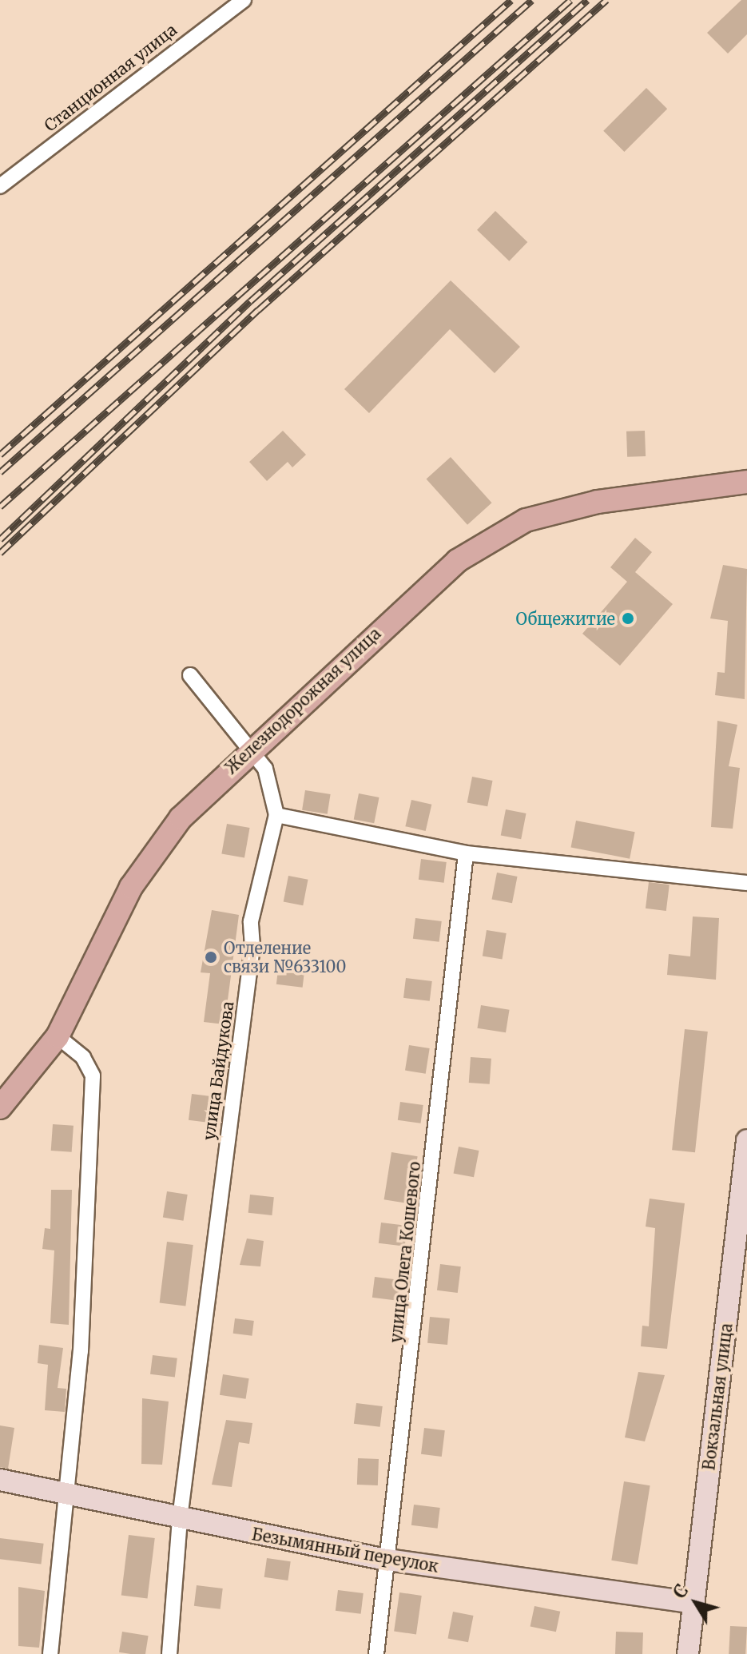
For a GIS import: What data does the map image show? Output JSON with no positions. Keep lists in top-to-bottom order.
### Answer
{
  "streets": {
    "main road": ["Железнодорожная улица"],
    "street": [
      "Станционная улица",
      "улица Байдукова",
      "улица Олега Кошевого",
      "Вокзальная улица",
      "Безымянный переулок"
    ]
  },
  "crossings": [
    ["улица Байдукова", "Безымянный переулок"],
    ["улица Олега Кошевого", "Безымянный переулок"],
    ["Вокзальная улица", "Безымянный переулок"]
  ],
  "places": ["Общежитие", "Отделение связи №633100"],
  "north": "top left"
}
